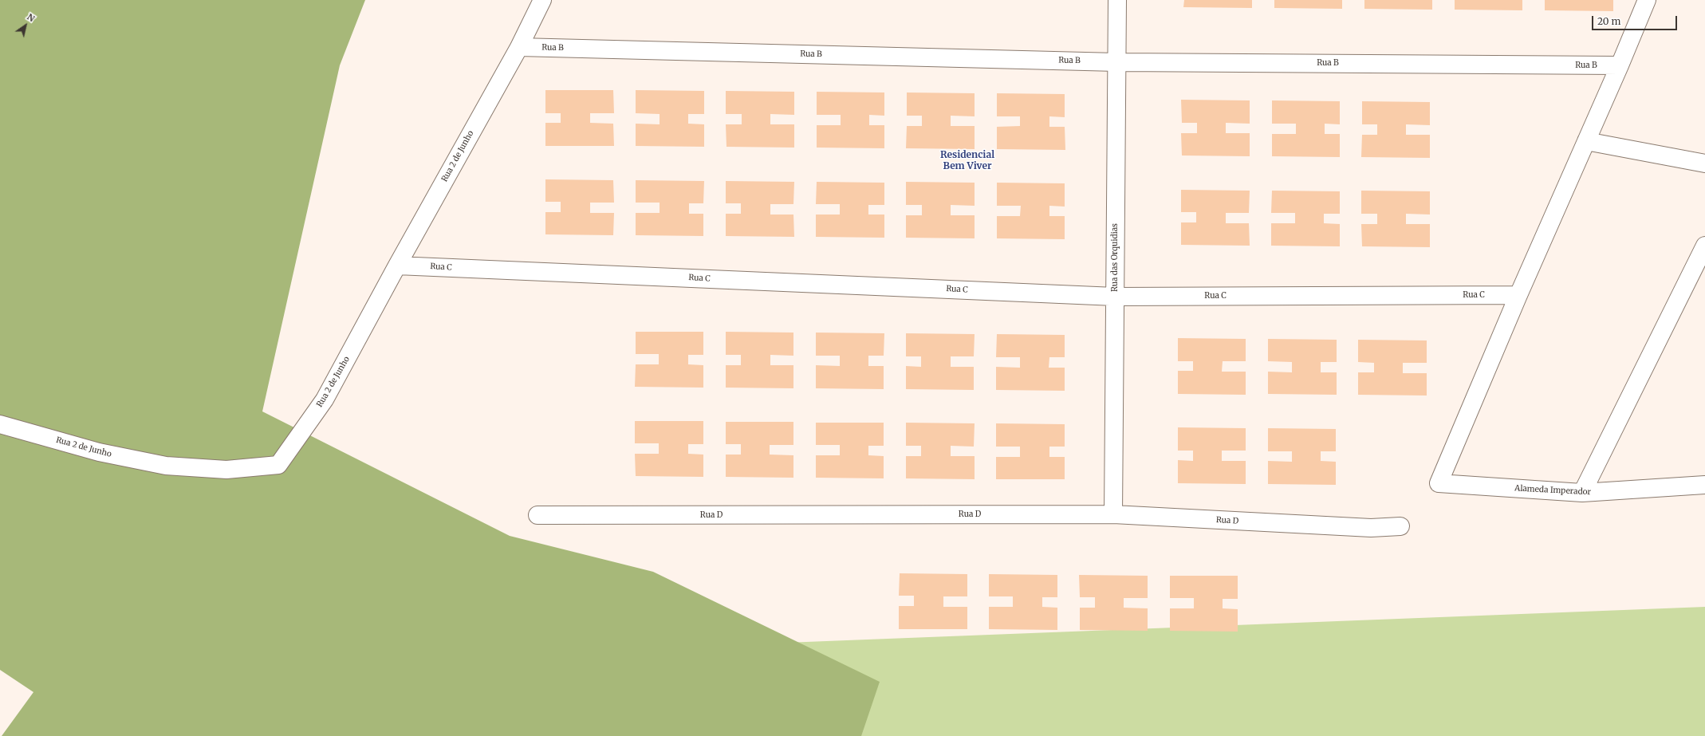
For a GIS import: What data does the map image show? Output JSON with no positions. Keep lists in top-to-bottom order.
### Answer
{
  "streets": {
    "street": [
      "Rua B",
      "Rua 2 de Junho",
      "Rua das Orquidias",
      "Rua C",
      "Alameda Imperador",
      "Rua D"
    ]
  },
  "crossings": [
    ["Rua B", "Rua 2 de Junho"],
    ["Rua B", "Rua das Orquidias"],
    ["Rua 2 de Junho", "Rua C"],
    ["Rua das Orquidias", "Rua C"],
    ["Rua das Orquidias", "Rua D"],
    ["Rua C", "Alameda Imperador"]
  ],
  "districts": ["Residencial Bem Viver"],
  "scale_bar": "20 m",
  "north": "top right"
}
